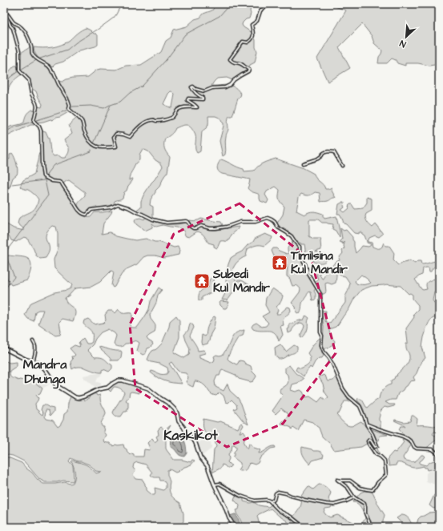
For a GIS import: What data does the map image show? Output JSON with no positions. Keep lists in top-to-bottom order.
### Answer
{
  "districts": ["Mandra Dhunga", "Kaskikot"],
  "places": {
    "temple": ["Timilsina Kul Mandir", "Subedi Kul Mandir"]
  },
  "north": "bottom left"
}
